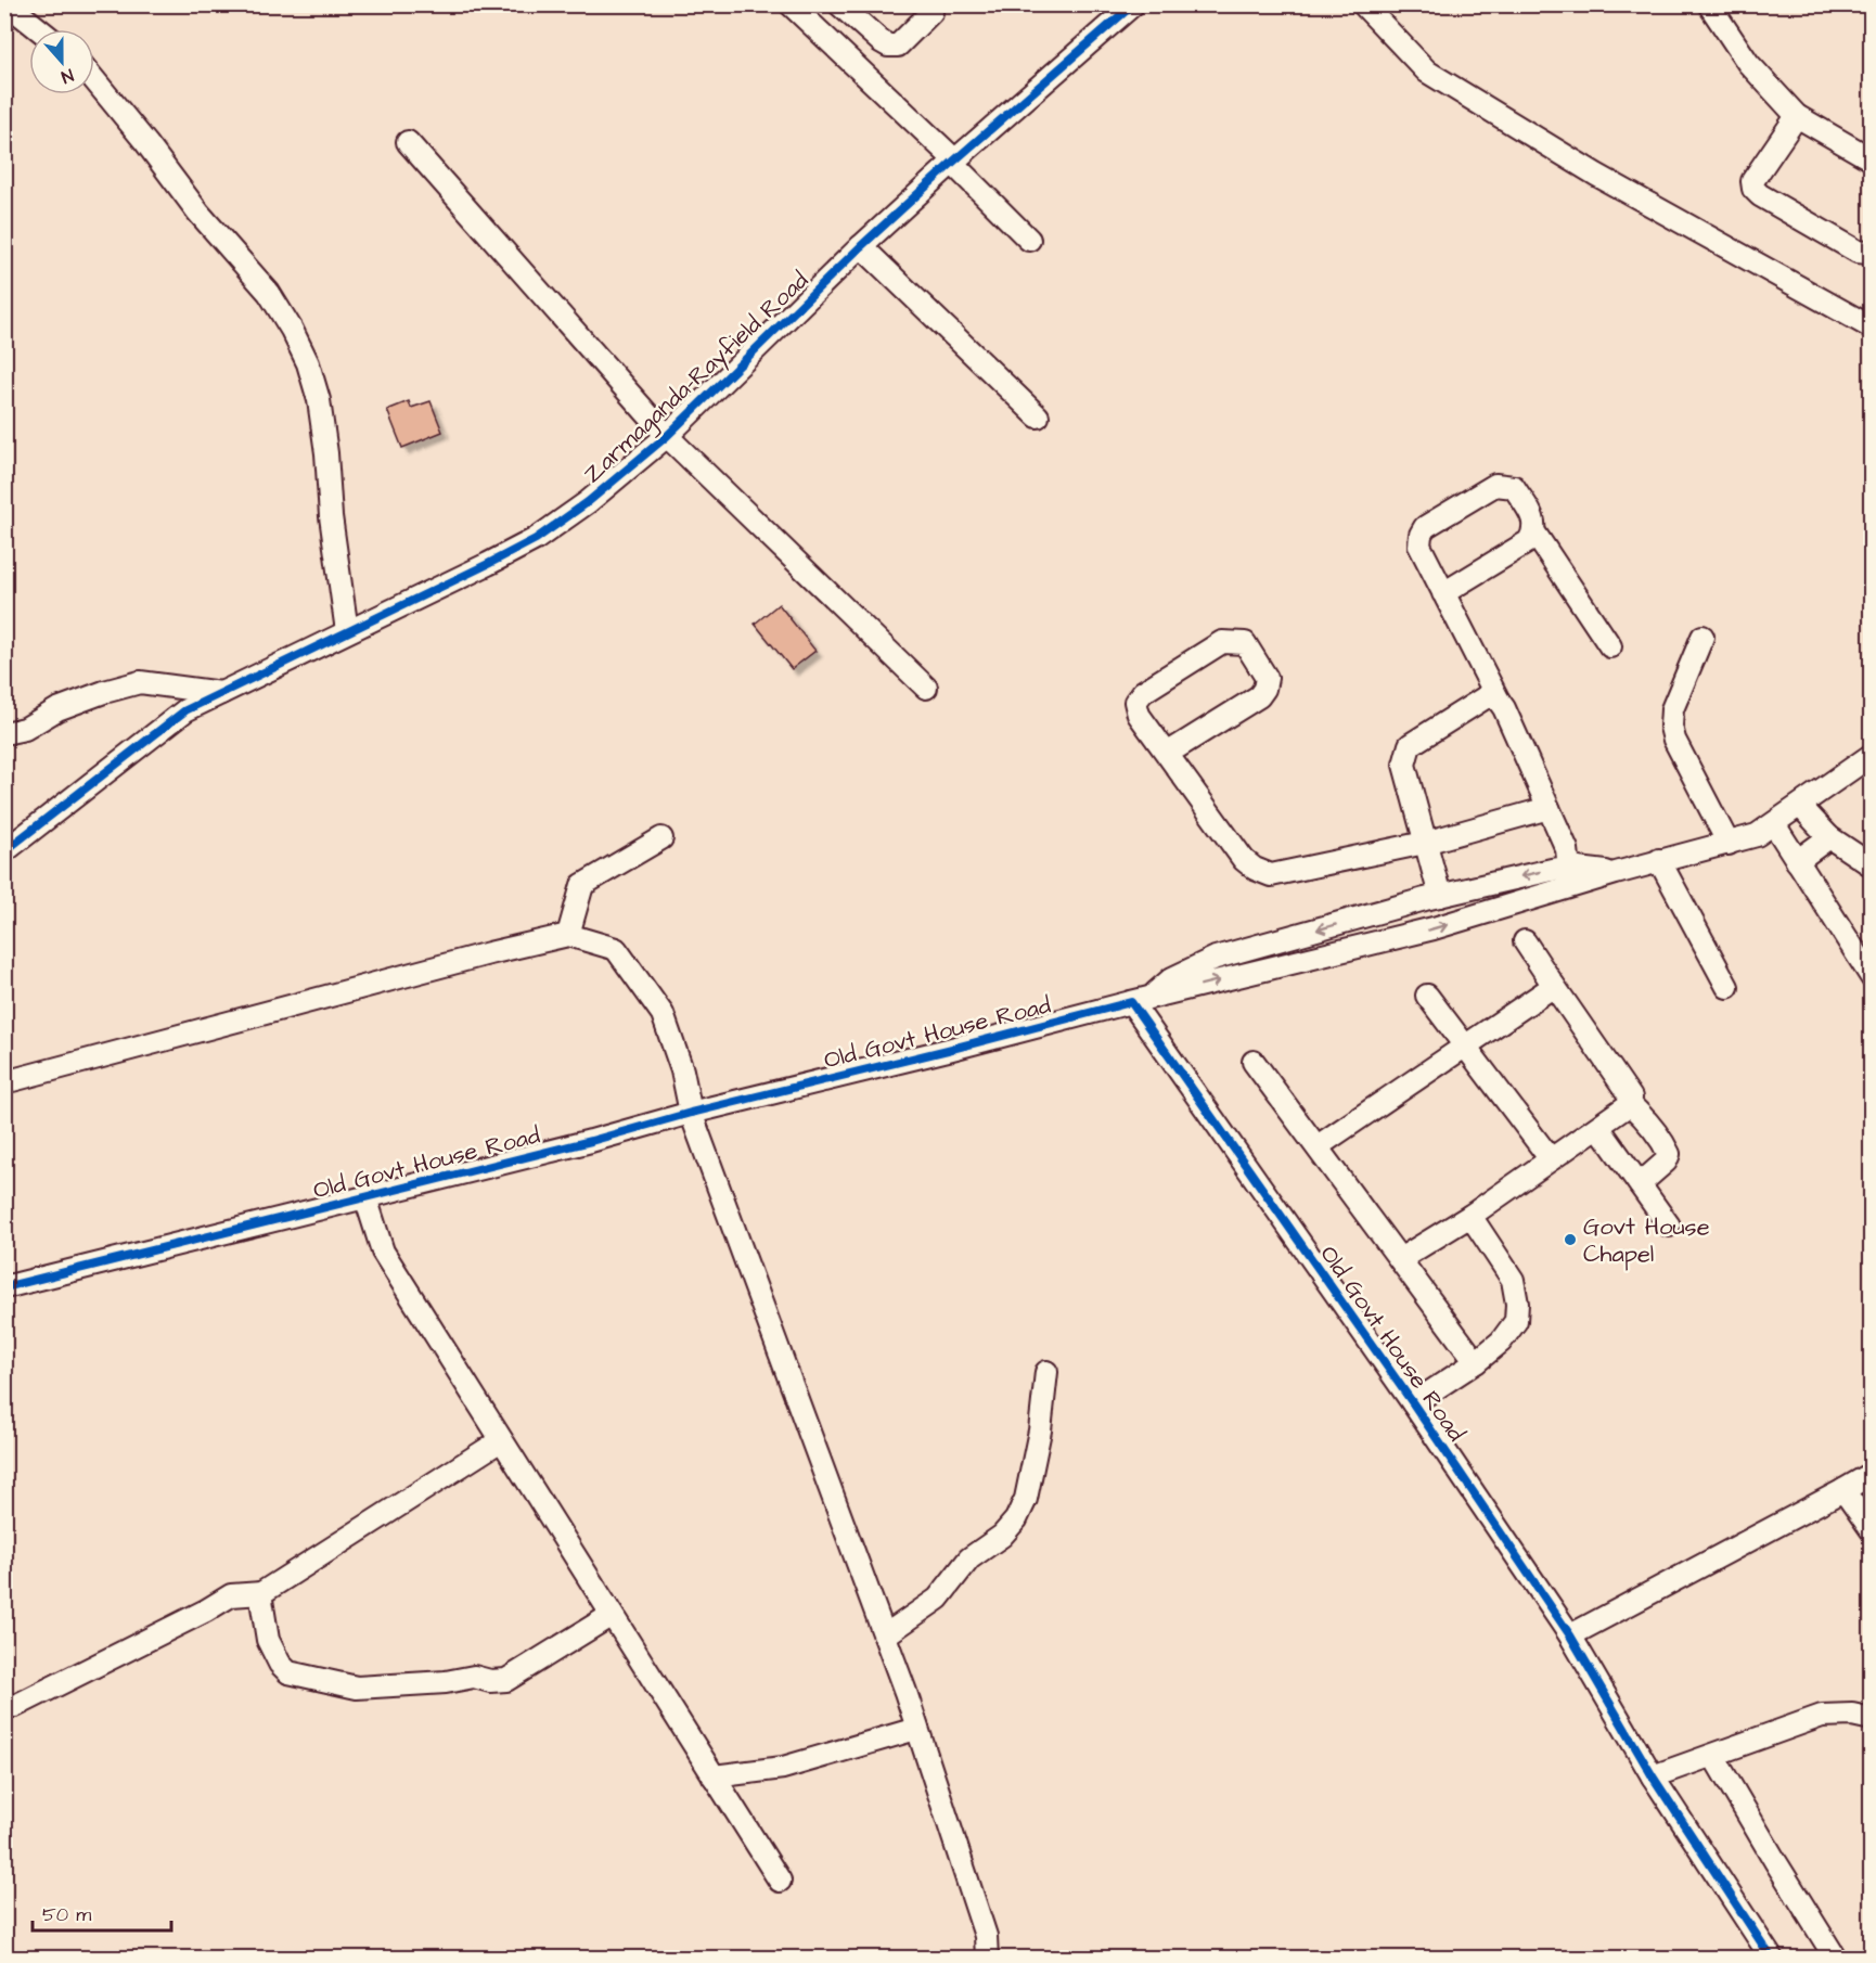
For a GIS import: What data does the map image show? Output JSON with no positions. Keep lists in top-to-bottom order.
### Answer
{
  "streets": {
    "street": ["Zarmaganda-Rayfield Road", "Old Govt House Road"]
  },
  "places": ["Govt House Chapel"],
  "scale_bar": "50 m",
  "north": "bottom"
}
